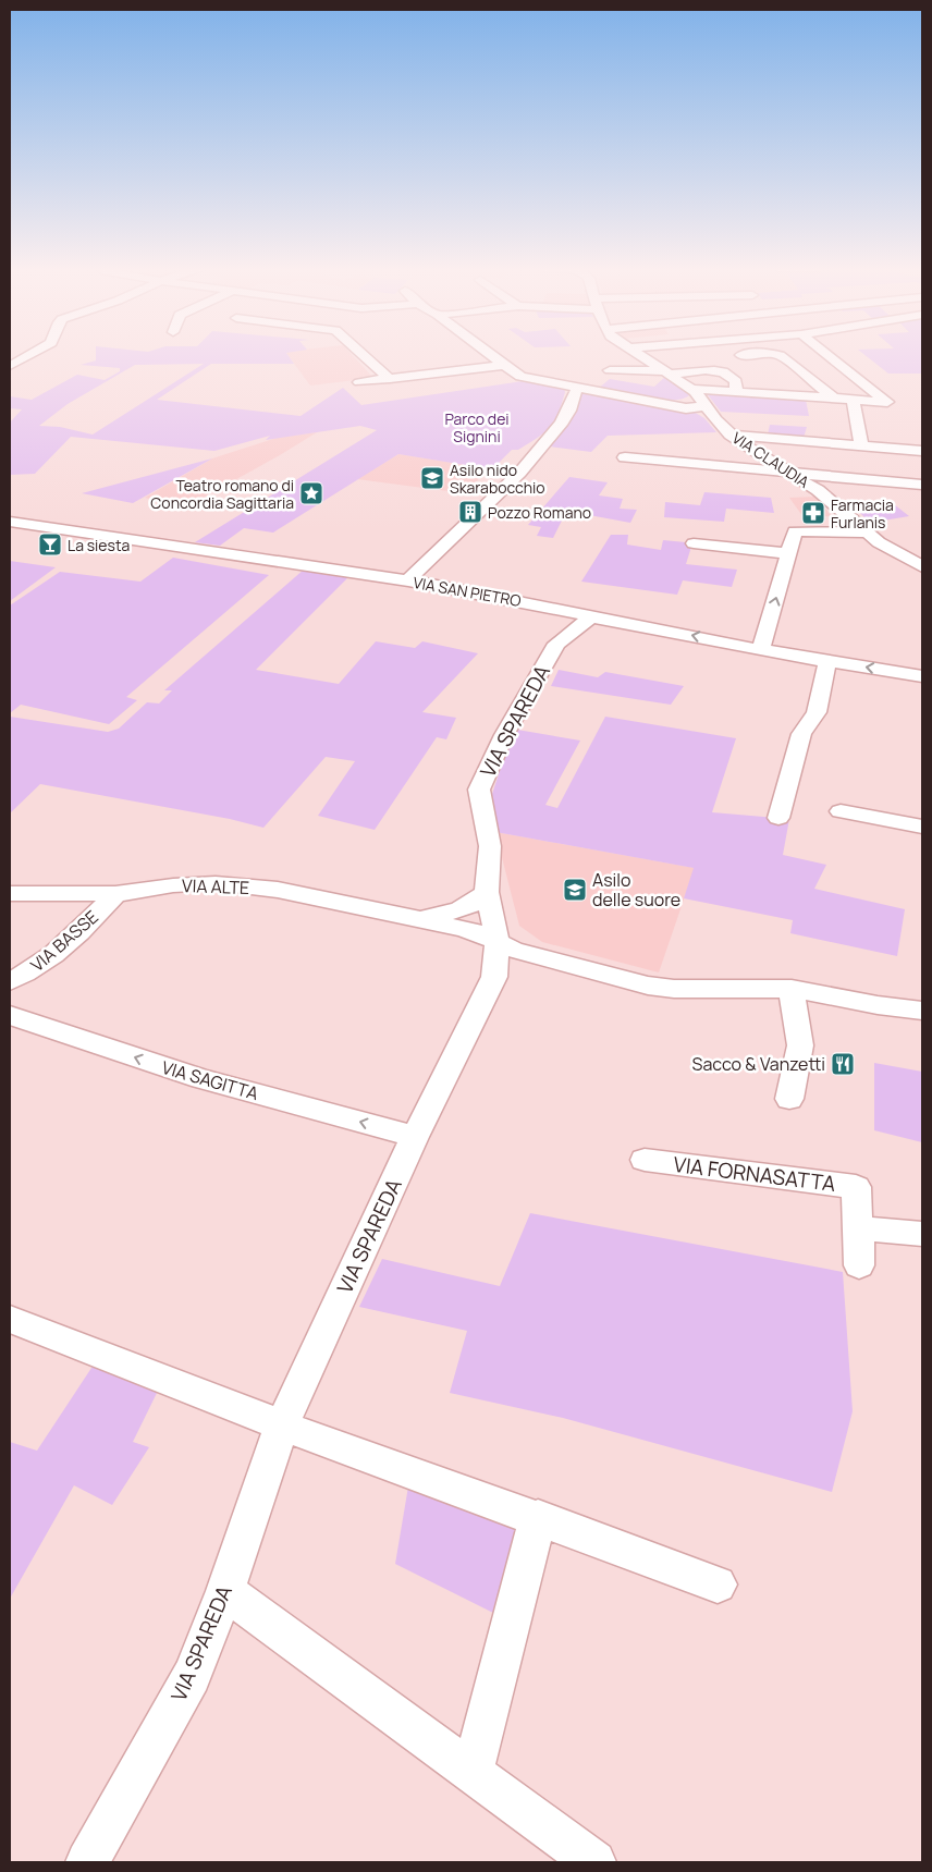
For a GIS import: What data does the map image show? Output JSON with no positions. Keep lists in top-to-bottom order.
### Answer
{
  "streets": {
    "street": [
      "VIA CLAUDIA",
      "VIA SAN PIETRO",
      "VIA SPAREDA",
      "VIA ALTE",
      "VIA BASSE",
      "VIA SAGITTA",
      "VIA FORNASATTA"
    ]
  },
  "crossings": [
    ["VIA SAN PIETRO", "VIA SPAREDA"],
    ["VIA SPAREDA", "VIA ALTE"],
    ["VIA SPAREDA", "VIA SAGITTA"],
    ["VIA ALTE", "VIA BASSE"]
  ],
  "one_way": ["VIA SAGITTA"],
  "parks": ["Parco dei Signini"],
  "places": {
    "school or university": ["Asilo nido Skarabocchio", "Asilo delle suore"],
    "place": ["Teatro romano di Concordia Sagittaria"],
    "building": ["Pozzo Romano"],
    "pharmacy": ["Farmacia Furlanis"],
    "bar": ["La siesta"],
    "restaurant": ["Sacco & Vanzetti"]
  }
}
